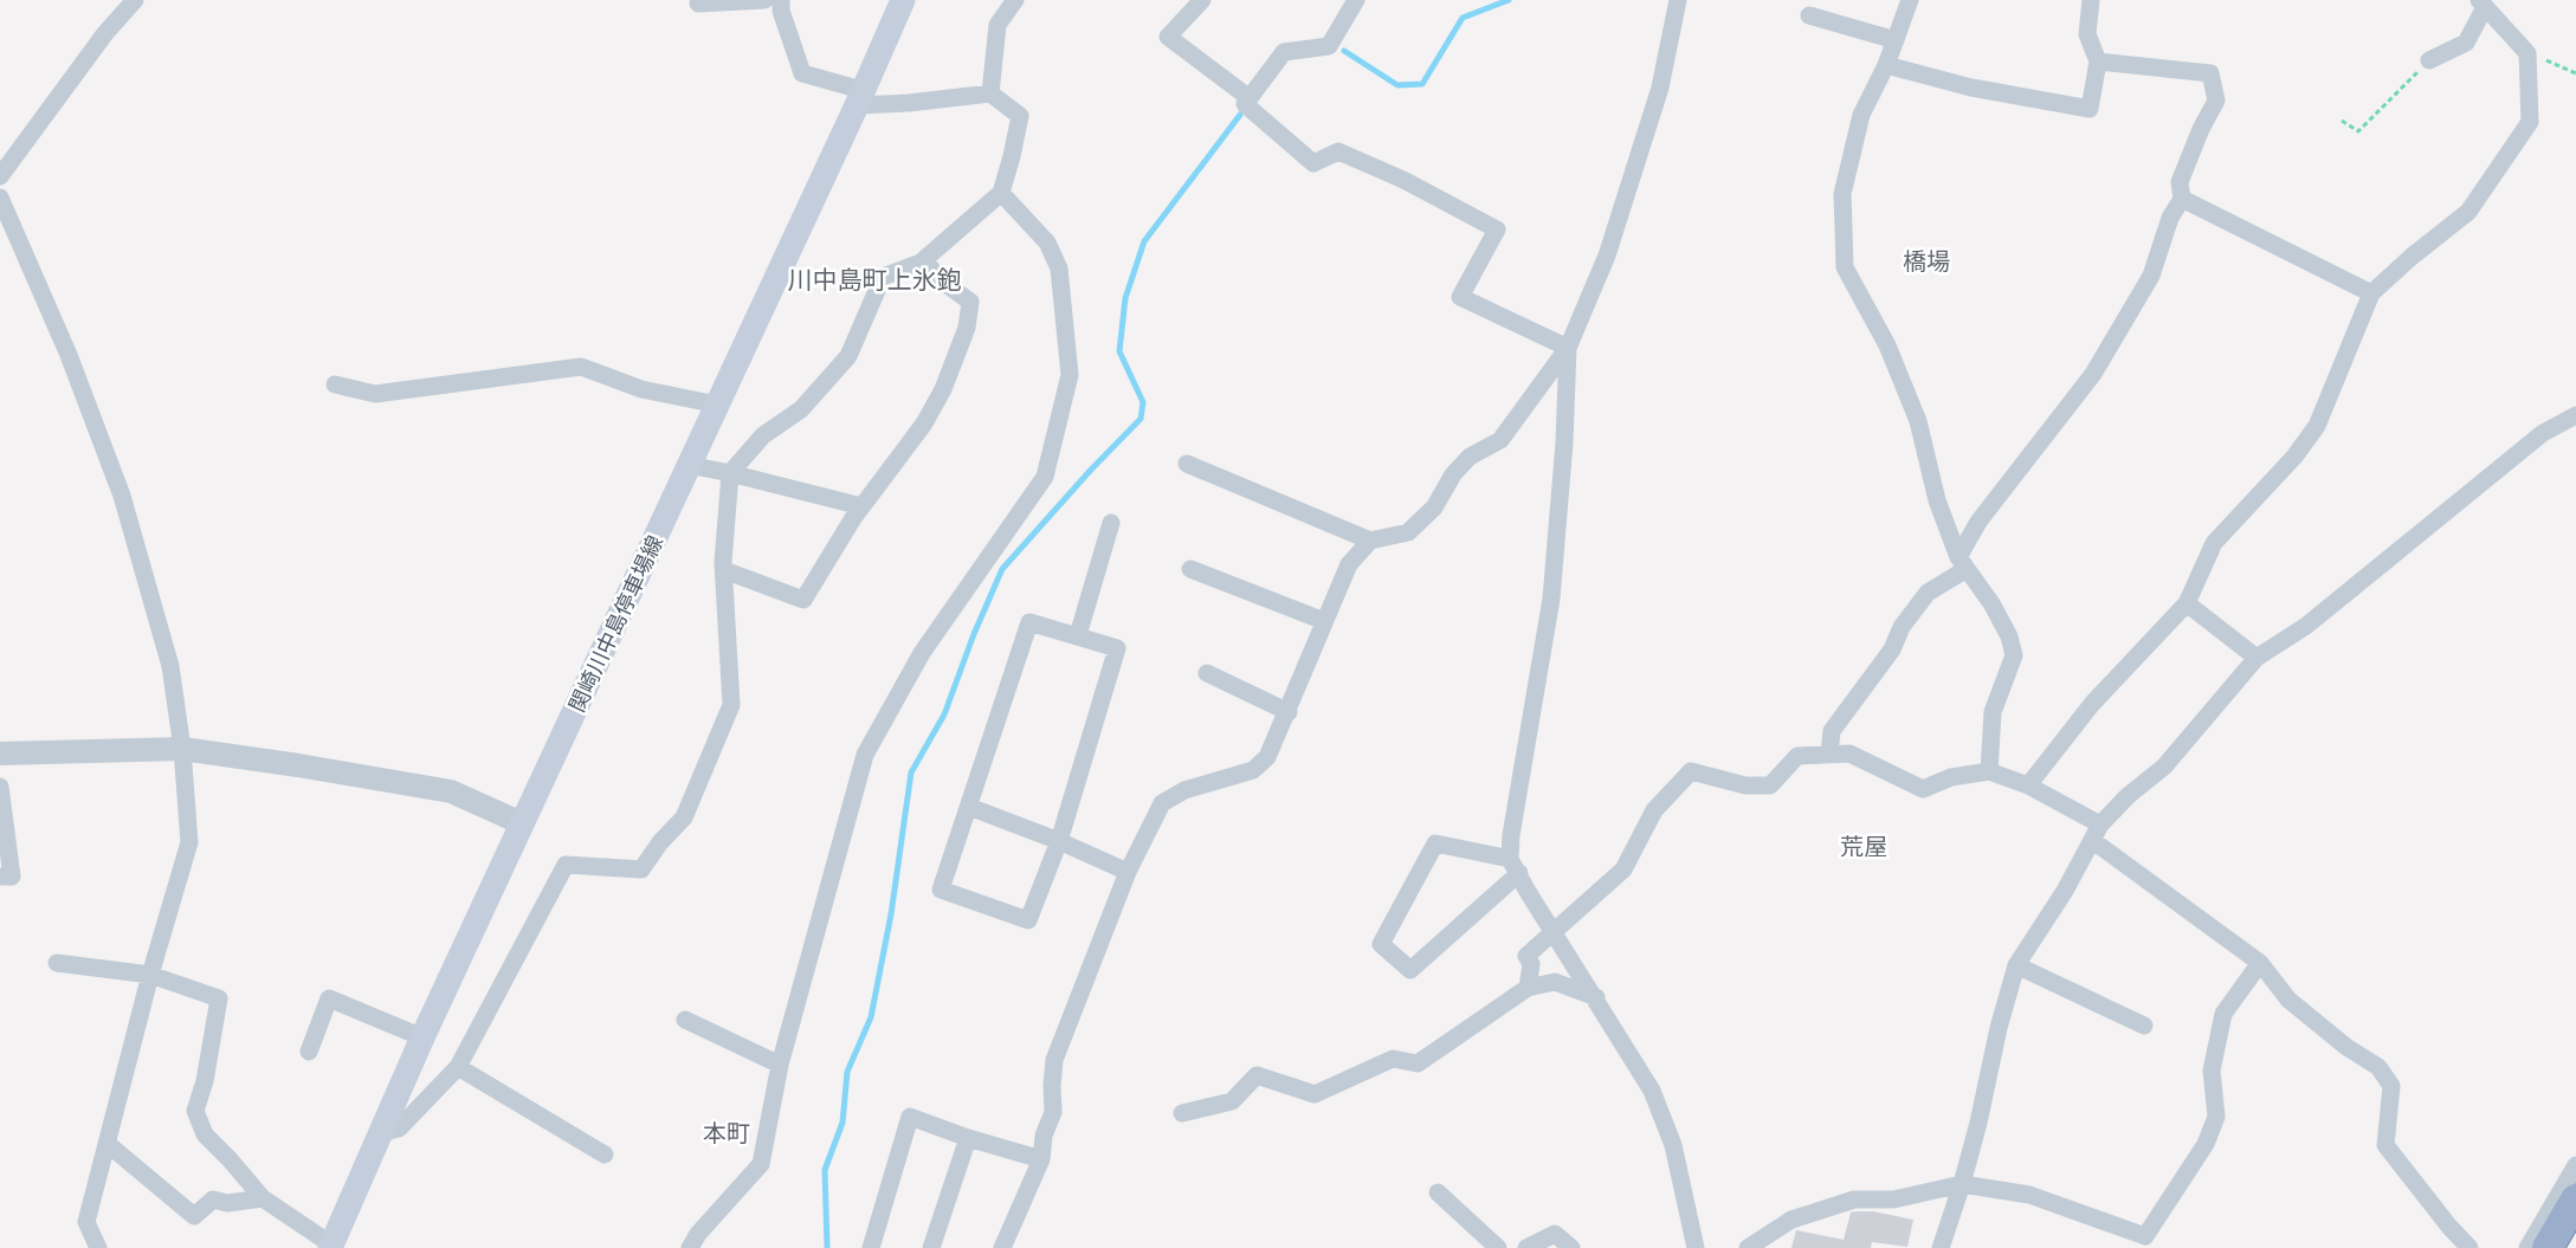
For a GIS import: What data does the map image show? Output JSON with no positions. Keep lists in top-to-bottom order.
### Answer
{
  "streets": {
    "main road": ["関崎川中島停車場線"]
  },
  "districts": [
    "橋場",
    "川中島町上氷鉋",
    "荒屋",
    "本町"
  ]
}
